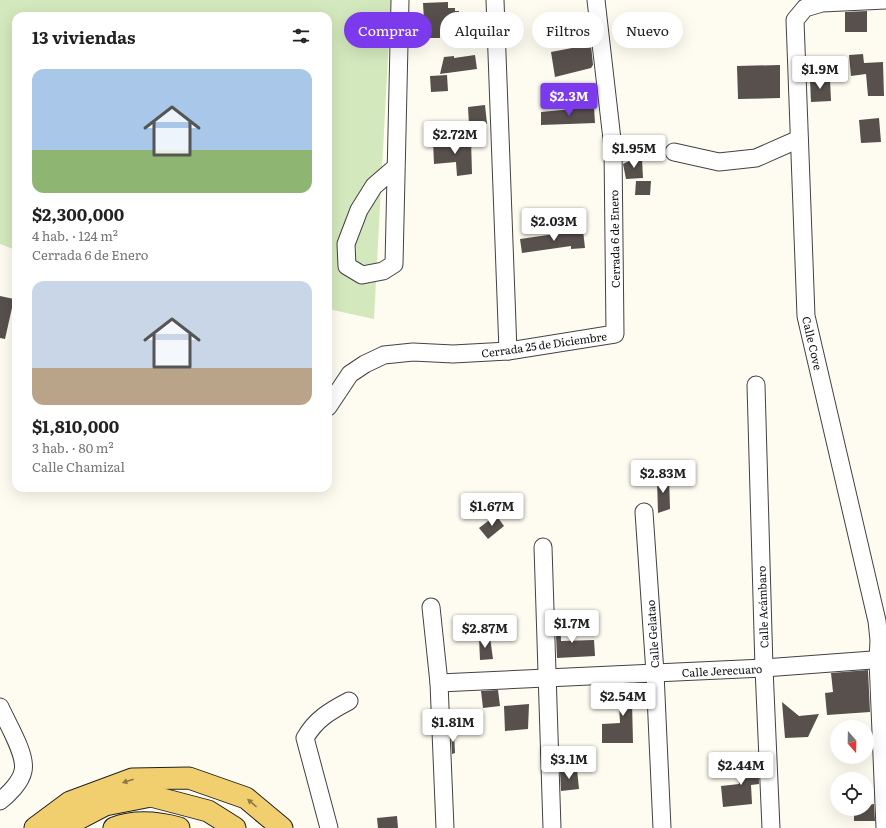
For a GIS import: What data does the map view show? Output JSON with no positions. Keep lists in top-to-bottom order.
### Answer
{
  "streets": {
    "street": [
      "Cerrada 6 de Enero",
      "Calle Cove",
      "Cerrada 25 de Diciembre",
      "Calle Acámbaro",
      "Calle Gelatao",
      "Calle Jerecuaro"
    ]
  },
  "crossings": [
    ["Cerrada 6 de Enero", "Cerrada 25 de Diciembre"],
    ["Calle Cove", "Calle Jerecuaro"],
    ["Calle Acámbaro", "Calle Jerecuaro"],
    ["Calle Gelatao", "Calle Jerecuaro"]
  ],
  "north": "bottom",
  "page": {
    "chip": [
      "Comprar",
      "Alquilar",
      "Filtros",
      "Nuevo"
    ],
    "heading": "13 viviendas",
    "price": [
      "$1.9M",
      "$2.3M",
      "$2.72M",
      "$1.95M",
      "$2.03M",
      "$2.83M",
      "$1.67M",
      "$1.7M",
      "$2.87M",
      "$2.54M",
      "$1.81M",
      "$3.1M",
      "$2.44M"
    ],
    "list": [
      {
        "name": "$2,300,000",
        "note": "4 hab. · 124 m² · Cerrada 6 de Enero"
      },
      {
        "name": "$1,810,000",
        "note": "3 hab. · 80 m² · Calle Chamizal"
      }
    ]
  }
}
